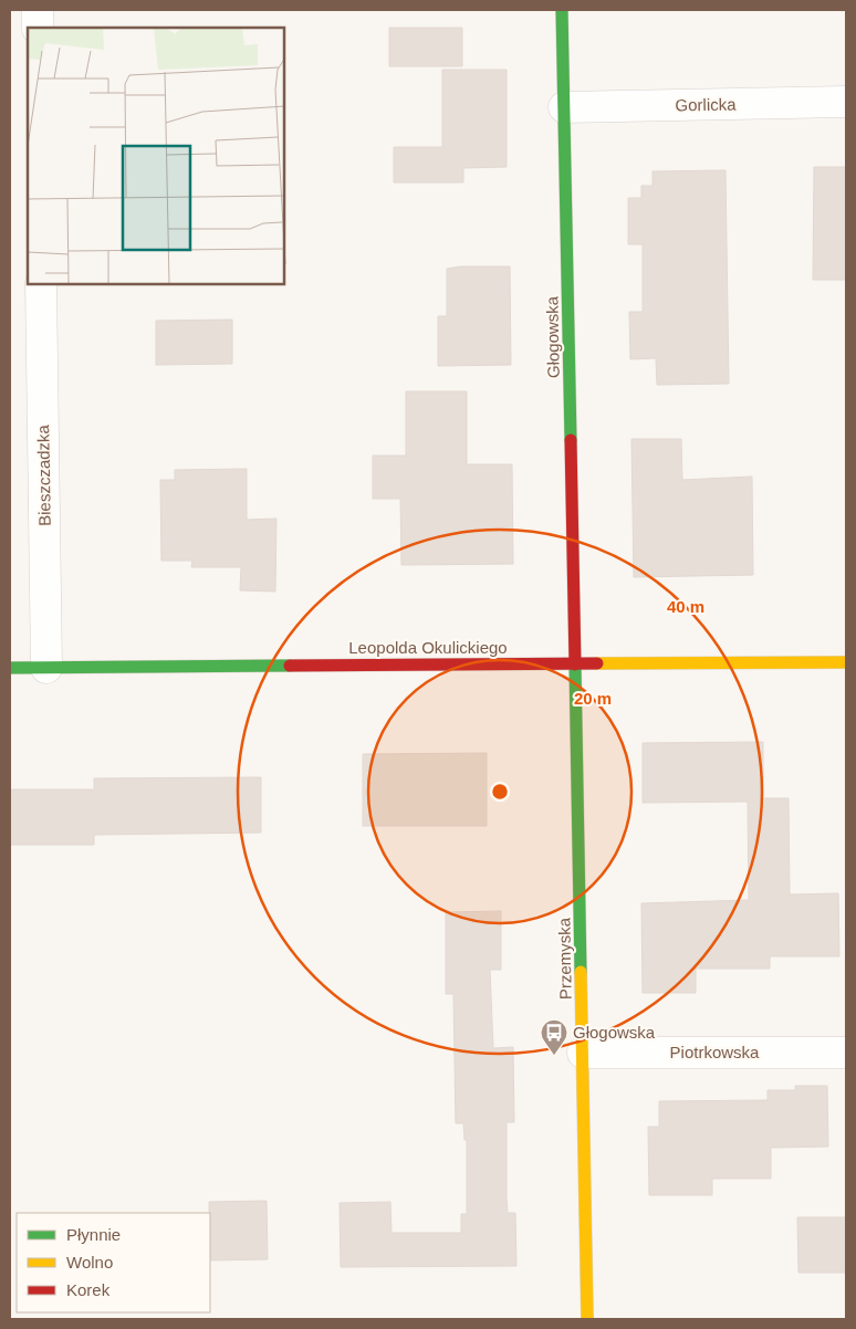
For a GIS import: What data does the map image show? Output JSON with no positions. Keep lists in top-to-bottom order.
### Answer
{
  "streets": {
    "street": [
      "Gorlicka",
      "Głogowska",
      "Bieszczadzka",
      "Leopolda Okulickiego",
      "Przemyska",
      "Piotrkowska"
    ]
  },
  "crossings": [
    ["Gorlicka", "Głogowska"],
    ["Głogowska", "Leopolda Okulickiego"],
    ["Głogowska", "Przemyska"],
    ["Bieszczadzka", "Leopolda Okulickiego"],
    ["Leopolda Okulickiego", "Przemyska"],
    ["Przemyska", "Piotrkowska"]
  ],
  "places": {
    "bus stop": ["Głogowska"]
  },
  "legend": ["Płynnie", "Wolno", "Korek"],
  "rings": ["40 m", "20 m"]
}
